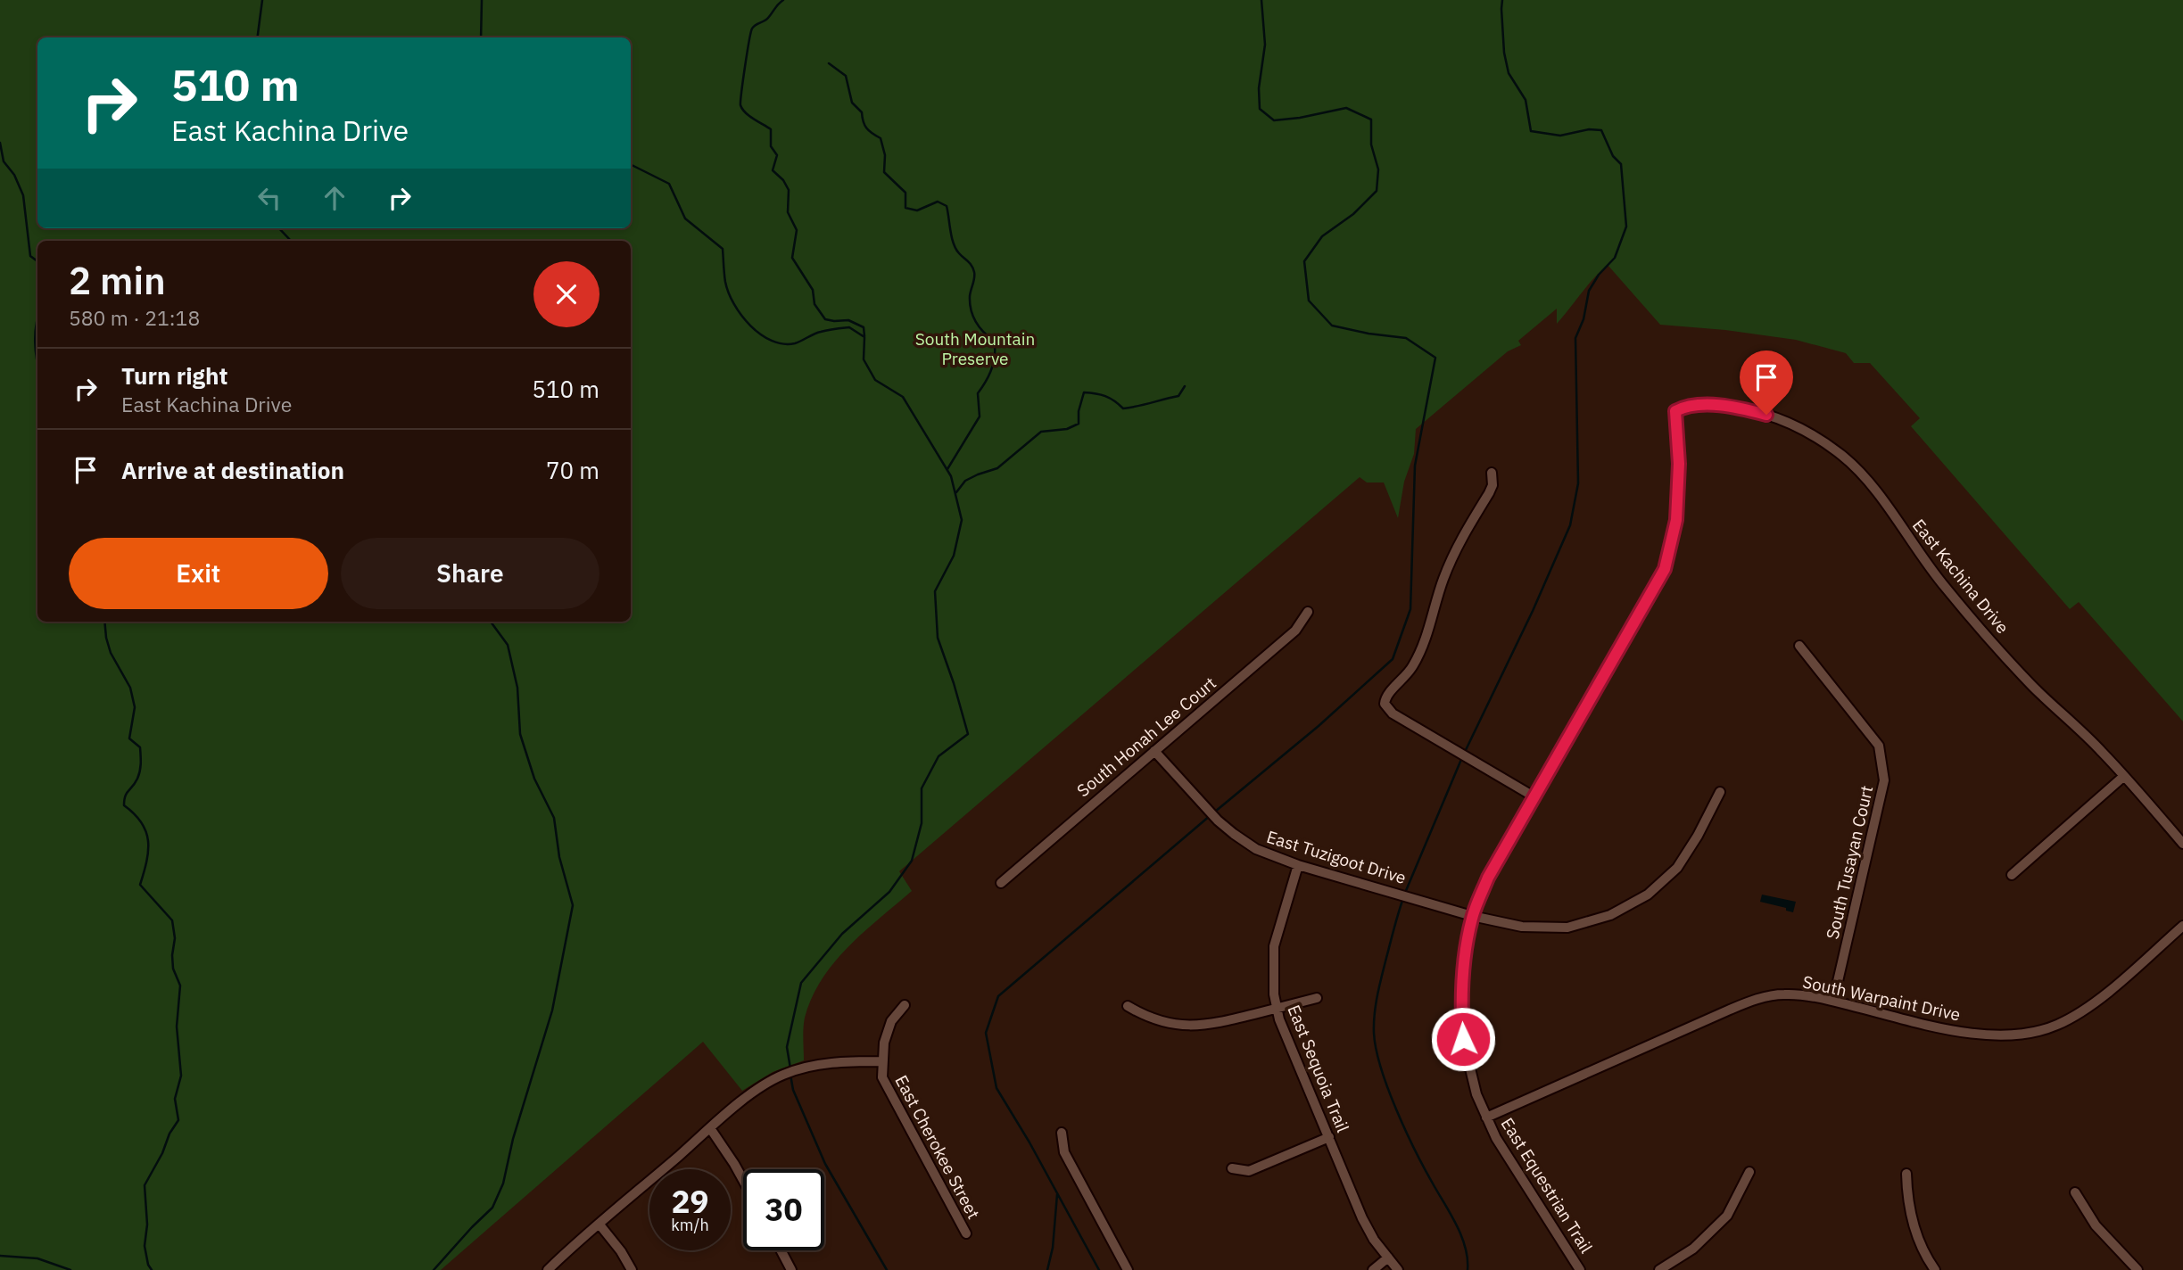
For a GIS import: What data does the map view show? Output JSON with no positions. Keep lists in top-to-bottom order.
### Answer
{
  "streets": {
    "street": [
      "East Kachina Drive",
      "South Honah Lee Court",
      "East Tuzigoot Drive",
      "South Tusayan Court",
      "South Warpaint Drive",
      "East Sequoia Trail",
      "East Cherokee Street",
      "East Equestrian Trail"
    ]
  },
  "crossings": [
    ["East Kachina Drive", "East Equestrian Trail"],
    ["South Honah Lee Court", "East Tuzigoot Drive"],
    ["East Tuzigoot Drive", "East Sequoia Trail"],
    ["East Tuzigoot Drive", "East Equestrian Trail"],
    ["South Tusayan Court", "South Warpaint Drive"],
    ["South Warpaint Drive", "East Equestrian Trail"]
  ],
  "parks": ["South Mountain Preserve"],
  "page": {
    "turn": ["510 m", "East Kachina Drive"],
    "heading": ["2 min", "580 m · 21:18"],
    "list": [
      {
        "name": "Turn right",
        "note": "East Kachina Drive",
        "value": "510 m"
      },
      {
        "name": "Arrive at destination",
        "value": "70 m"
      }
    ],
    "buttons": ["Exit", "Share"],
    "speed": "29 km/h",
    "limit": "30"
  }
}
